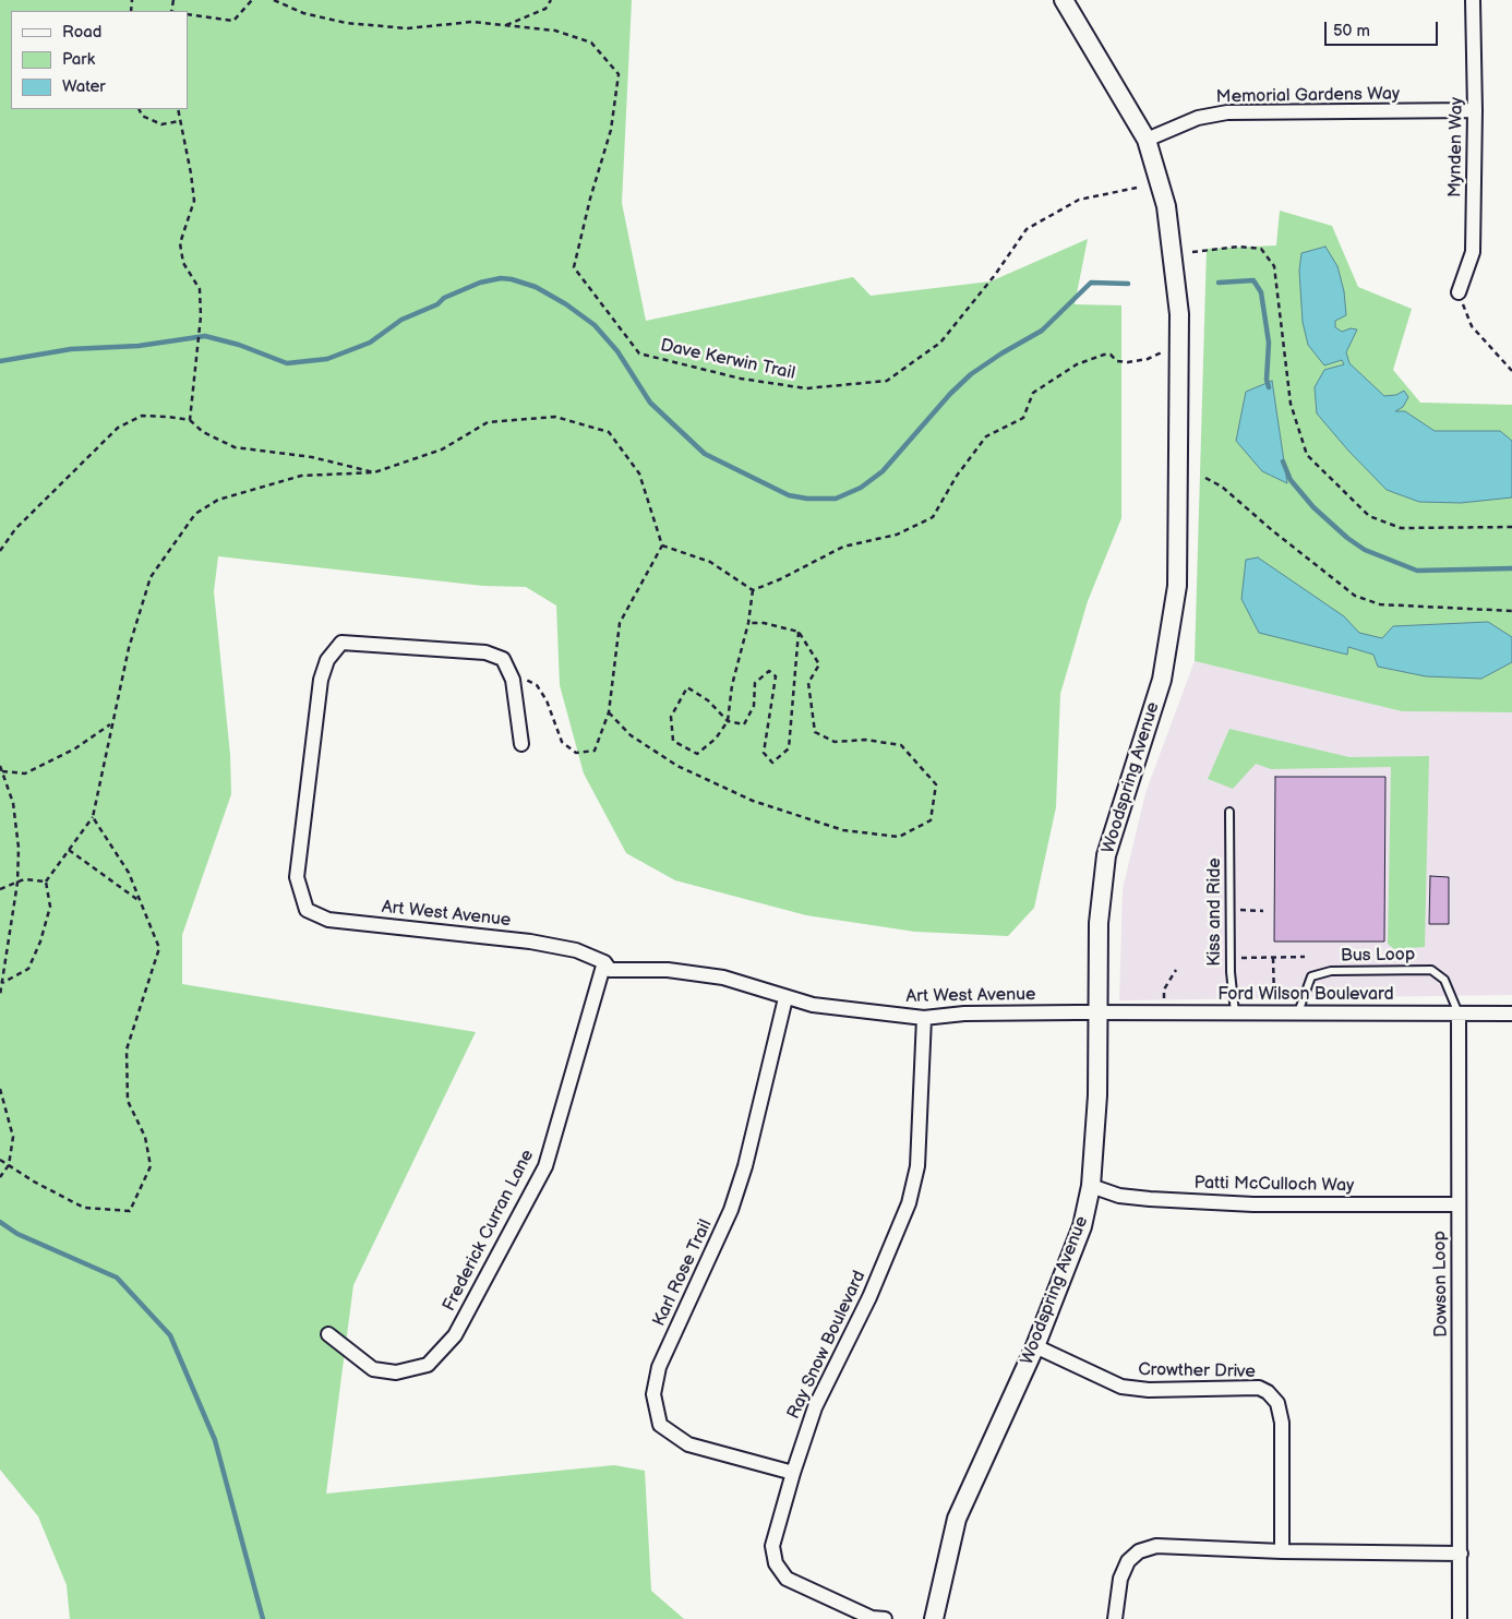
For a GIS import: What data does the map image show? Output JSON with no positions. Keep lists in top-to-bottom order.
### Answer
{
  "streets": {
    "street": [
      "Memorial Gardens Way",
      "Mynden Way",
      "Woodspring Avenue",
      "Art West Avenue",
      "Ford Wilson Boulevard",
      "Patti McCulloch Way",
      "Frederick Curran Lane",
      "Karl Rose Trail",
      "Dowson Loop",
      "Ray Snow Boulevard",
      "Crowther Drive"
    ],
    "lane": ["Kiss and Ride", "Bus Loop"],
    "path": ["Dave Kerwin Trail"]
  },
  "crossings": [
    ["Memorial Gardens Way", "Mynden Way"],
    ["Memorial Gardens Way", "Woodspring Avenue"],
    ["Woodspring Avenue", "Art West Avenue"],
    ["Woodspring Avenue", "Ford Wilson Boulevard"],
    ["Woodspring Avenue", "Patti McCulloch Way"],
    ["Woodspring Avenue", "Crowther Drive"],
    ["Kiss and Ride", "Ford Wilson Boulevard"],
    ["Art West Avenue", "Ford Wilson Boulevard"],
    ["Art West Avenue", "Frederick Curran Lane"],
    ["Art West Avenue", "Karl Rose Trail"],
    ["Art West Avenue", "Ray Snow Boulevard"],
    ["Bus Loop", "Ford Wilson Boulevard"],
    ["Bus Loop", "Dowson Loop"],
    ["Ford Wilson Boulevard", "Dowson Loop"],
    ["Patti McCulloch Way", "Dowson Loop"],
    ["Karl Rose Trail", "Ray Snow Boulevard"]
  ],
  "legend": ["Road", "Park", "Water"],
  "scale_bar": "50 m"
}
